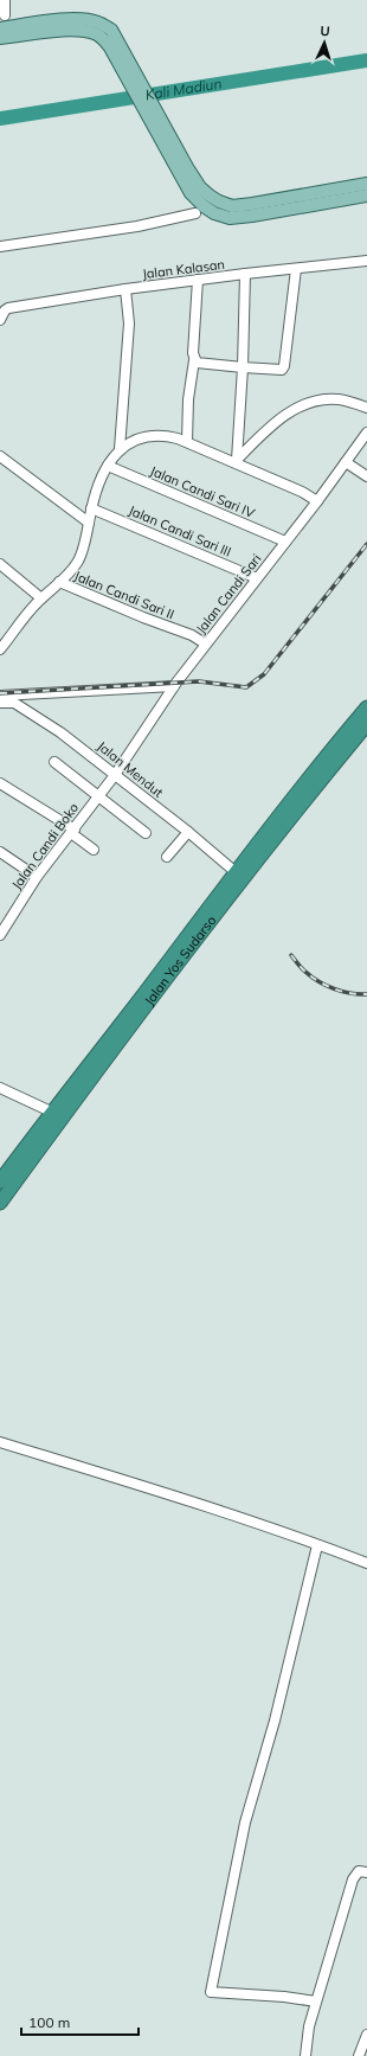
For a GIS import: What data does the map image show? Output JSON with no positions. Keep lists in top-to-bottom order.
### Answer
{
  "streets": {
    "highway": ["Jalan Yos Sudarso"],
    "street": [
      "Jalan Kalasan",
      "Jalan Candi Sari IV",
      "Jalan Candi Sari III",
      "Jalan Candi Sari",
      "Jalan Candi Sari II",
      "Jalan Mendut",
      "Jalan Candi Boko"
    ]
  },
  "crossings": [
    ["Jalan Candi Sari IV", "Jalan Candi Sari"],
    ["Jalan Candi Sari III", "Jalan Candi Sari"],
    ["Jalan Candi Sari", "Jalan Candi Sari II"],
    ["Jalan Candi Sari", "Jalan Mendut"],
    ["Jalan Candi Sari", "Jalan Candi Boko"],
    ["Jalan Mendut", "Jalan Candi Boko"],
    ["Jalan Mendut", "Jalan Yos Sudarso"]
  ],
  "water": ["Kali Madiun"],
  "scale_bar": "100 m",
  "north": "top"
}
